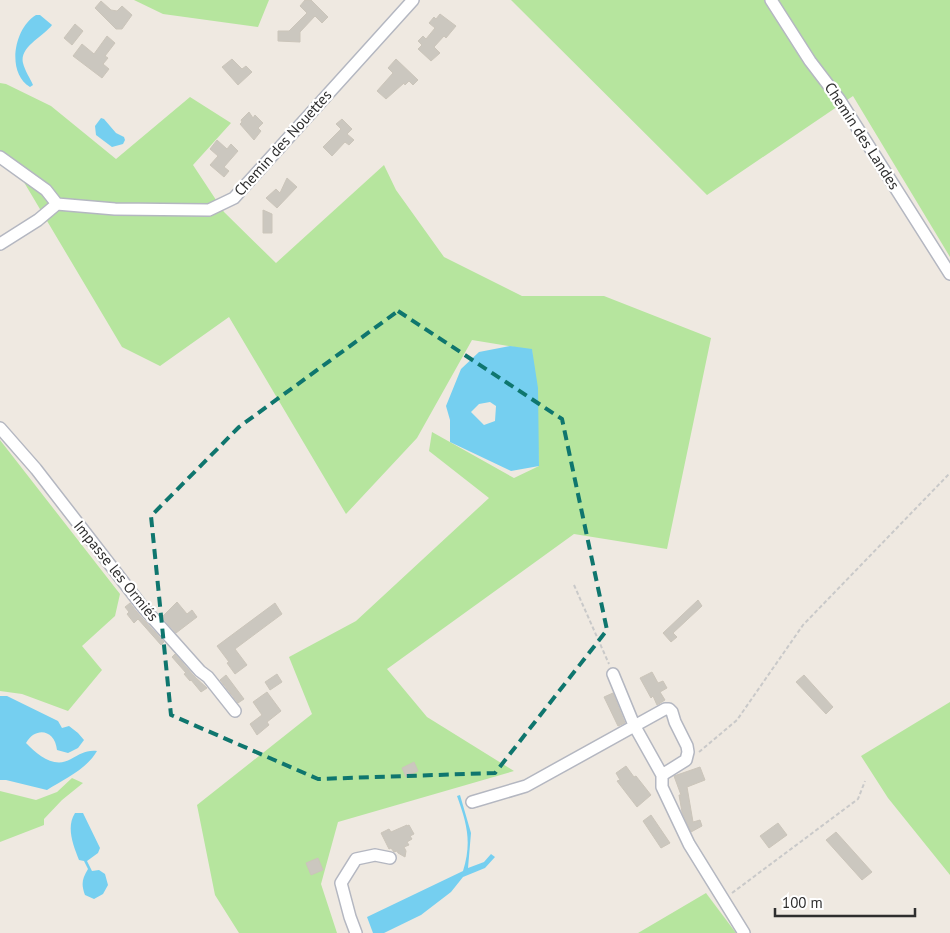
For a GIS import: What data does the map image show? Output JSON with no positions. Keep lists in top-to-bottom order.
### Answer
{
  "streets": {
    "street": ["Chemin des Landes", "Chemin des Nouettes", "Impasse les Ormiés"]
  },
  "scale_bar": "100 m"
}
